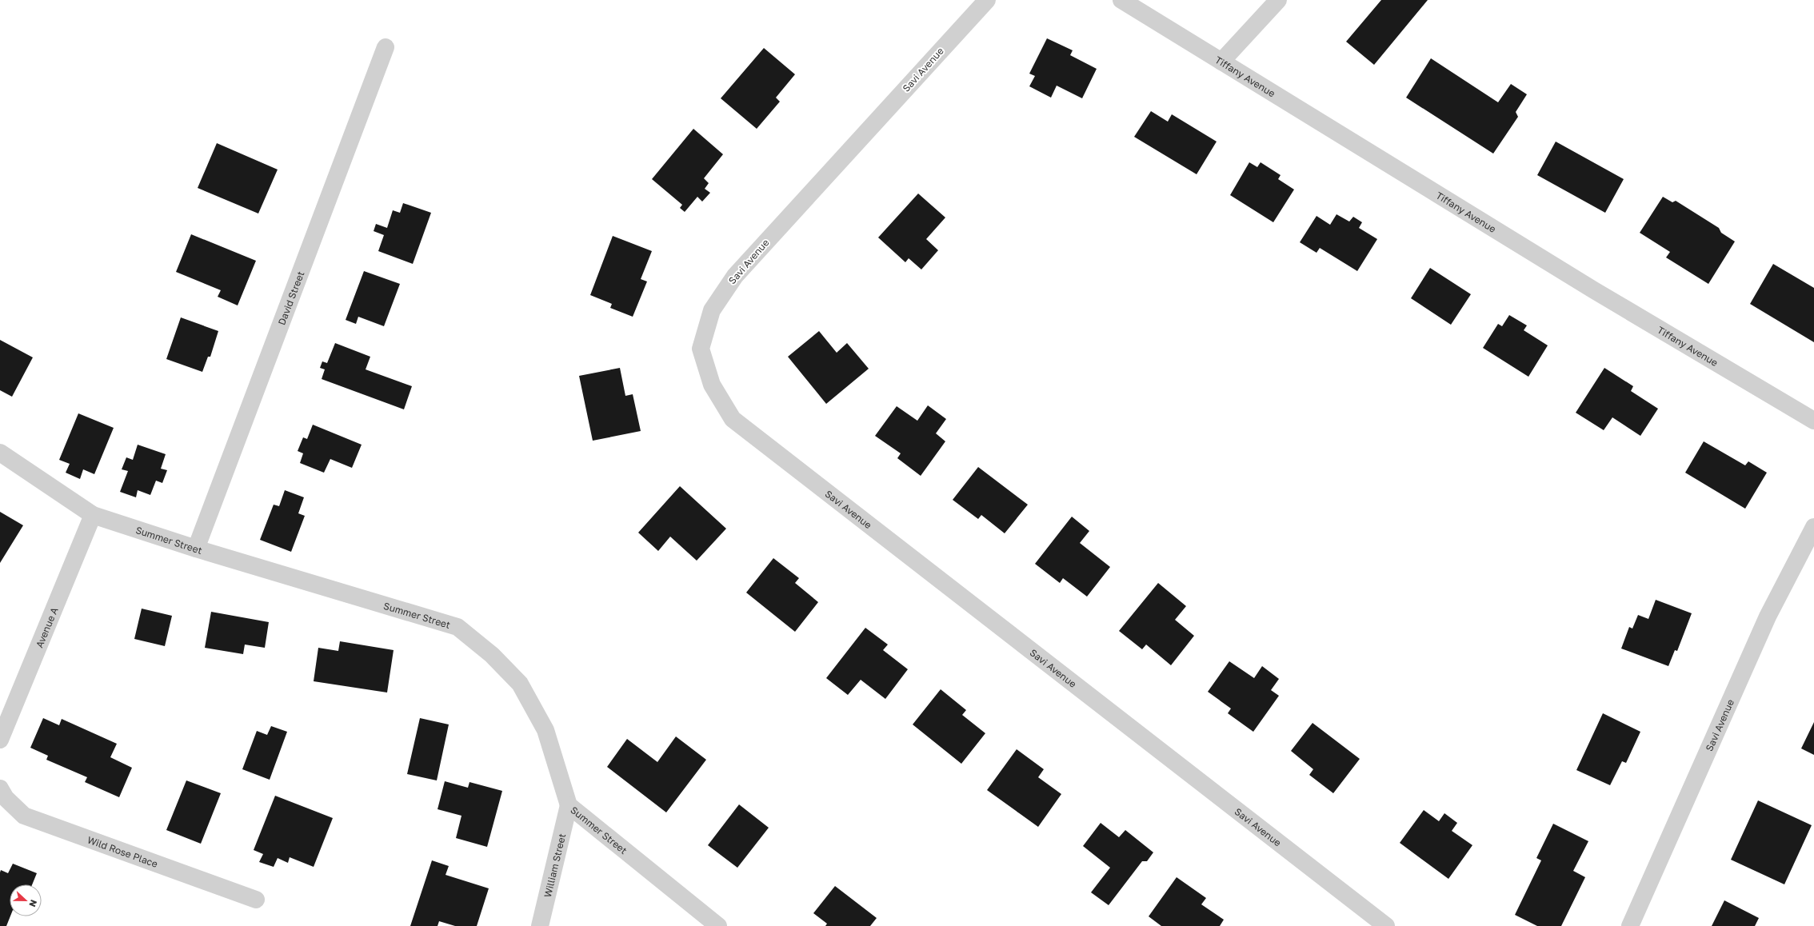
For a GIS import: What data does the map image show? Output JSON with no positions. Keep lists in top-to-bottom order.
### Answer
{
  "streets": {
    "street": [
      "Savi Avenue",
      "Tiffany Avenue",
      "David Street",
      "Summer Street",
      "Avenue A",
      "Wild Rose Place",
      "William Street"
    ]
  },
  "crossings": [
    ["David Street", "Summer Street"],
    ["Summer Street", "Avenue A"],
    ["Summer Street", "William Street"]
  ],
  "north": "right"
}
